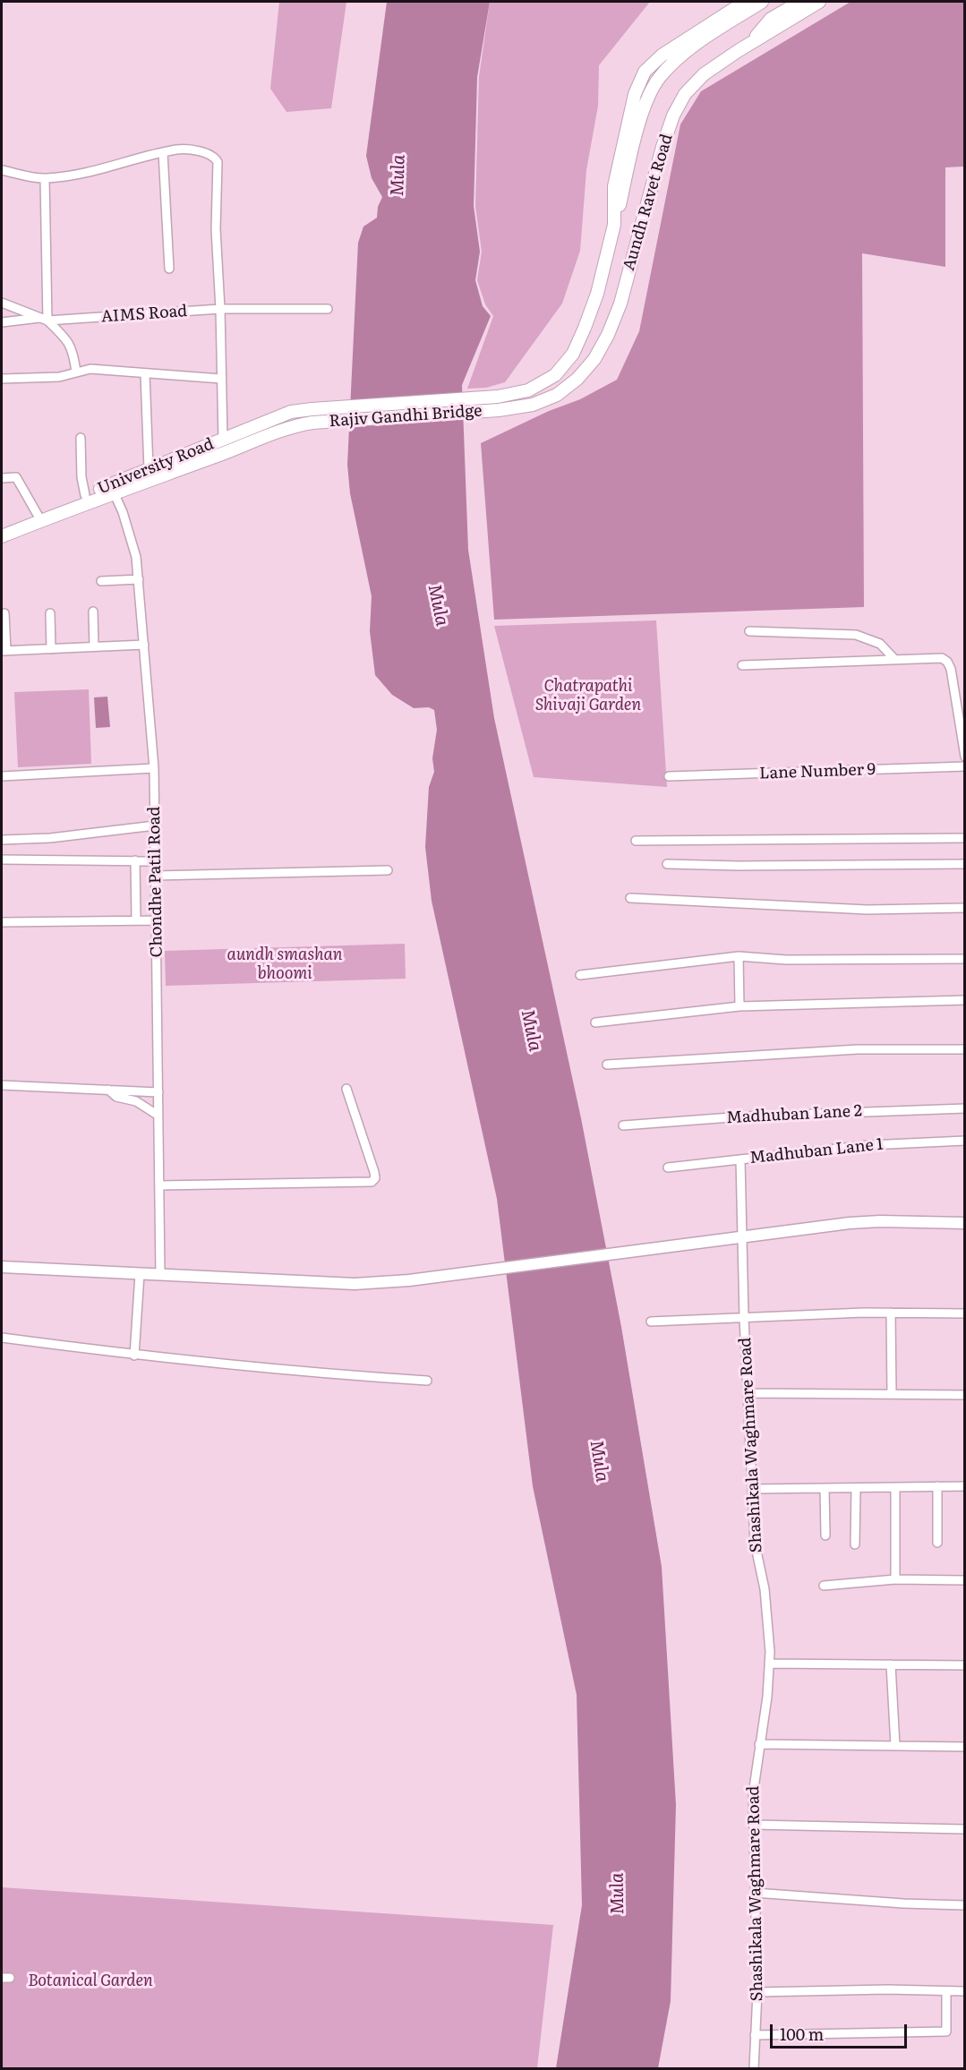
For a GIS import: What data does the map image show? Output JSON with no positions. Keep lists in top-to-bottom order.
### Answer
{
  "streets": {
    "main road": ["Aundh Ravet Road", "Rajiv Gandhi Bridge", "University Road"],
    "street": [
      "AIMS Road",
      "Lane Number 9",
      "Chondhe Patil Road",
      "Madhuban Lane 2",
      "Madhuban Lane 1",
      "Shashikala Waghmare Road"
    ]
  },
  "crossings": [
    ["Aundh Ravet Road", "Rajiv Gandhi Bridge"],
    ["Rajiv Gandhi Bridge", "University Road"],
    ["University Road", "Chondhe Patil Road"],
    ["Madhuban Lane 1", "Shashikala Waghmare Road"]
  ],
  "water": ["Mula"],
  "parks": ["Chatrapathi Shivaji Garden", "aundh smashan bhoomi", "Botanical Garden"],
  "scale_bar": "100 m"
}
